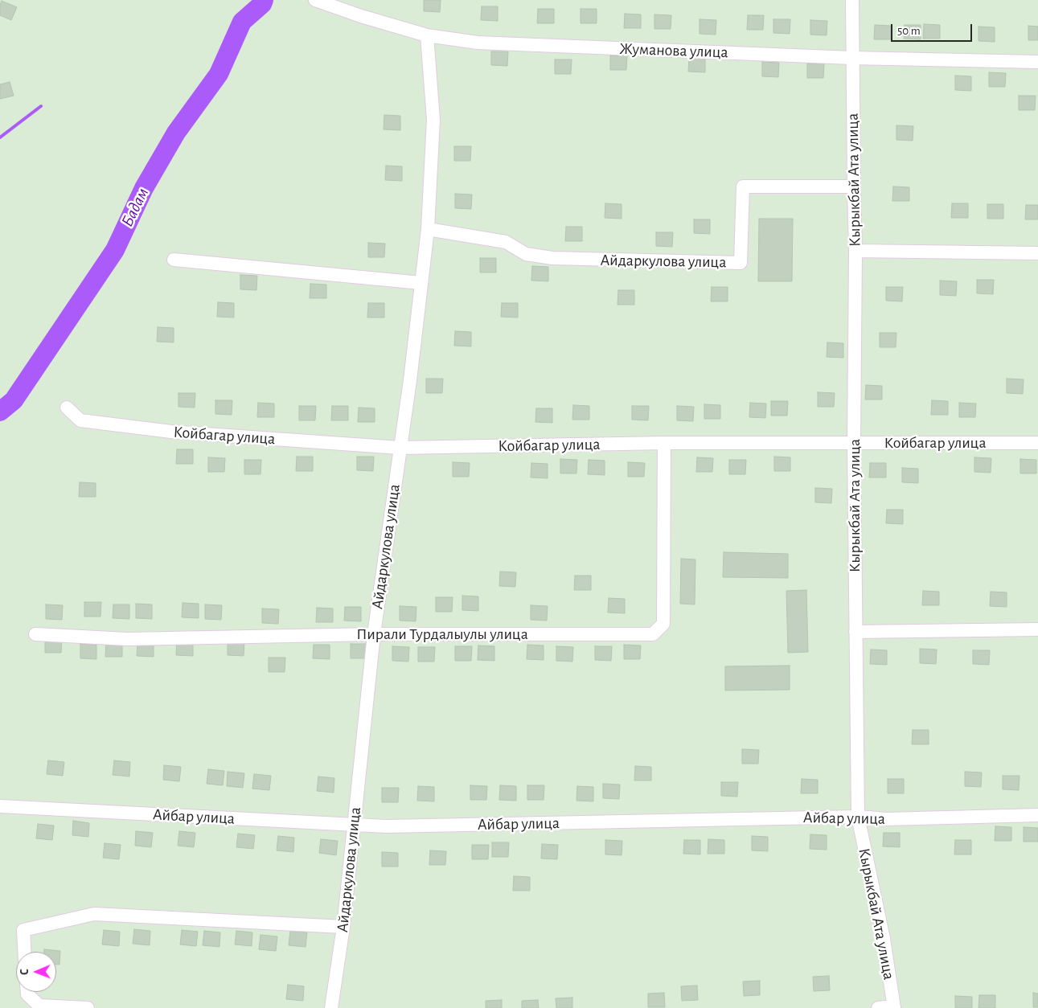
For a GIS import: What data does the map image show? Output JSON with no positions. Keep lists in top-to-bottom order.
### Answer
{
  "streets": {
    "street": [
      "Жуманова улица",
      "Кырыкбай Ата улица",
      "Айдаркулова улица",
      "Койбагар улица",
      "Пирали Турдалыулы улица",
      "Айбар улица"
    ]
  },
  "crossings": [
    ["Жуманова улица", "Кырыкбай Ата улица"],
    ["Жуманова улица", "Айдаркулова улица"],
    ["Кырыкбай Ата улица", "Айдаркулова улица"],
    ["Кырыкбай Ата улица", "Койбагар улица"],
    ["Кырыкбай Ата улица", "Айбар улица"],
    ["Айдаркулова улица", "Койбагар улица"],
    ["Айдаркулова улица", "Пирали Турдалыулы улица"],
    ["Айдаркулова улица", "Айбар улица"],
    ["Койбагар улица", "Пирали Турдалыулы улица"]
  ],
  "water": ["Бадам"],
  "scale_bar": "50 m",
  "north": "left"
}
